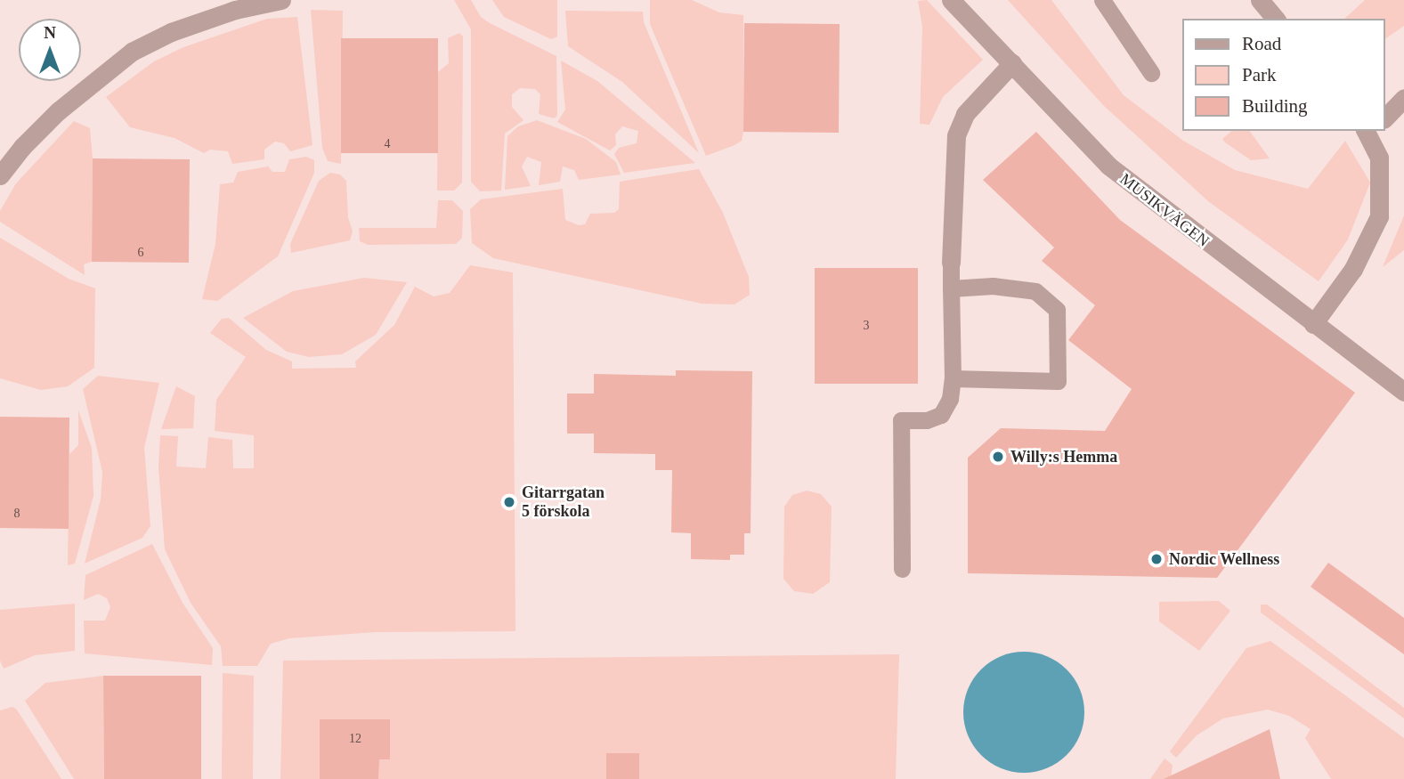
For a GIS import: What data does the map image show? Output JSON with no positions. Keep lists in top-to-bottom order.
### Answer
{
  "streets": {
    "street": ["MUSIKVÄGEN"]
  },
  "places": ["Willy:s Hemma", "Gitarrgatan 5 förskola", "Nordic Wellness"],
  "house_numbers": [
    "4",
    "6",
    "3",
    "8",
    "12"
  ],
  "legend": ["Road", "Park", "Building"],
  "north": "top"
}
